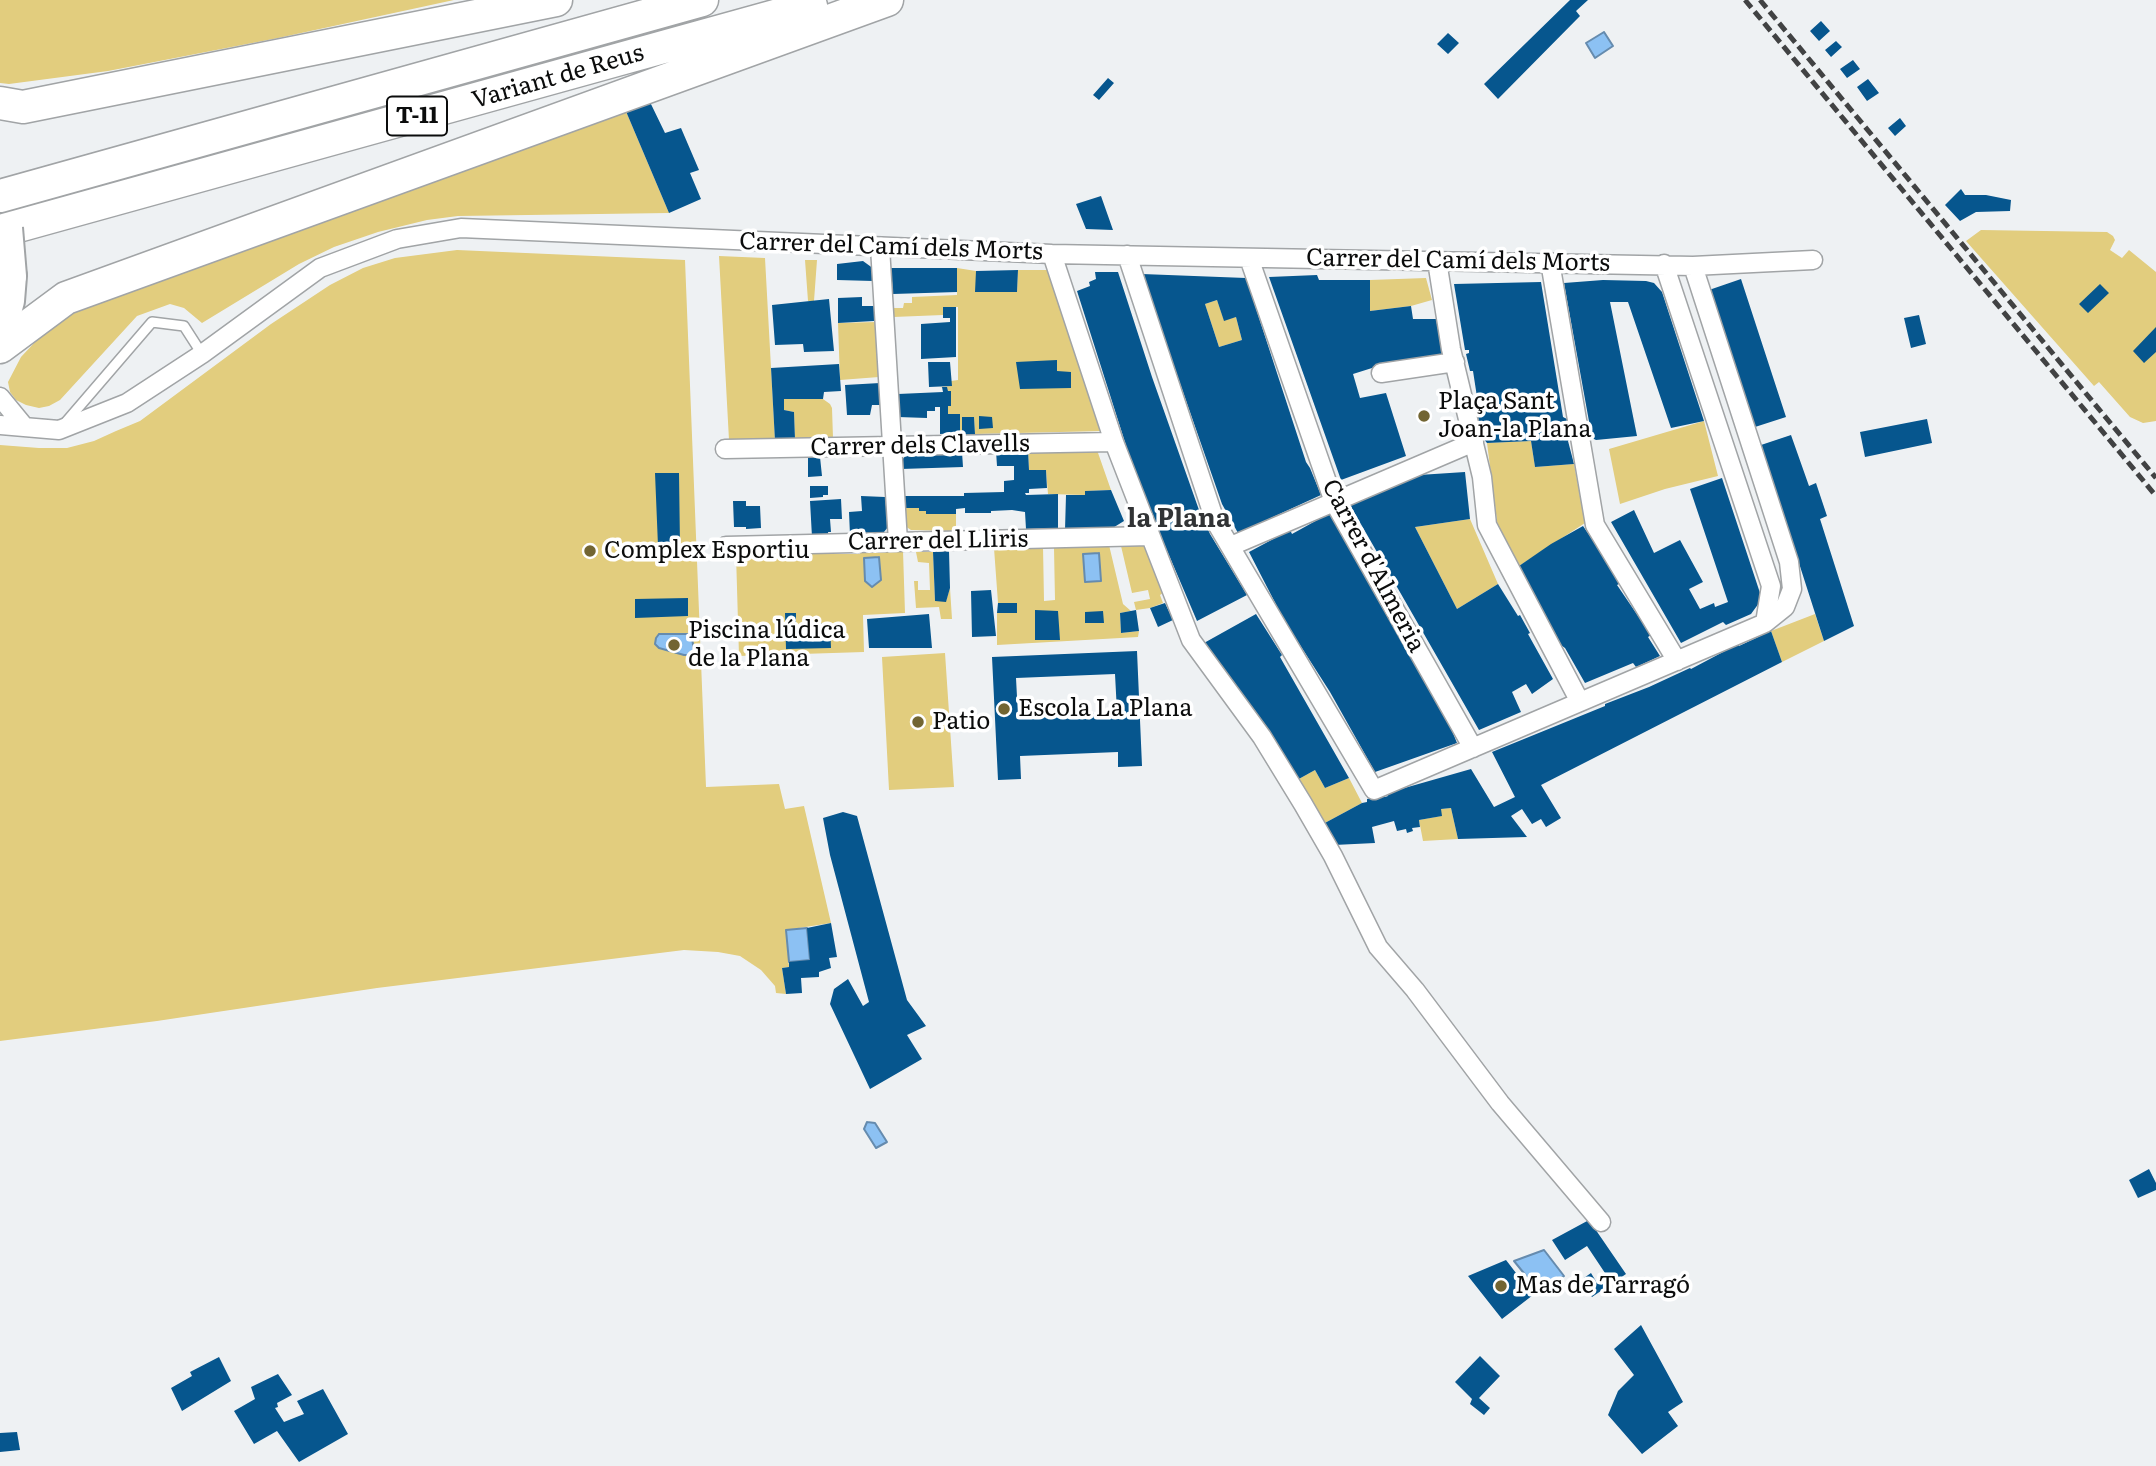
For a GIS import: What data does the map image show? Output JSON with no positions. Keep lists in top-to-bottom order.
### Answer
{
  "streets": {
    "highway": ["Variant de Reus", "T-11"],
    "street": [
      "Carrer del Camí dels Morts",
      "Carrer dels Clavells",
      "Carrer del Lliris",
      "Carrer d'Almeria"
    ]
  },
  "crossings": [
    ["Carrer del Camí dels Morts", "Carrer d'Almeria"]
  ],
  "districts": ["la Plana"],
  "places": [
    "Plaça Sant Joan-la Plana",
    "Complex Esportiu",
    "Piscina lúdica de la Plana",
    "Escola La Plana",
    "Patio",
    "Mas de Tarragó"
  ]
}
